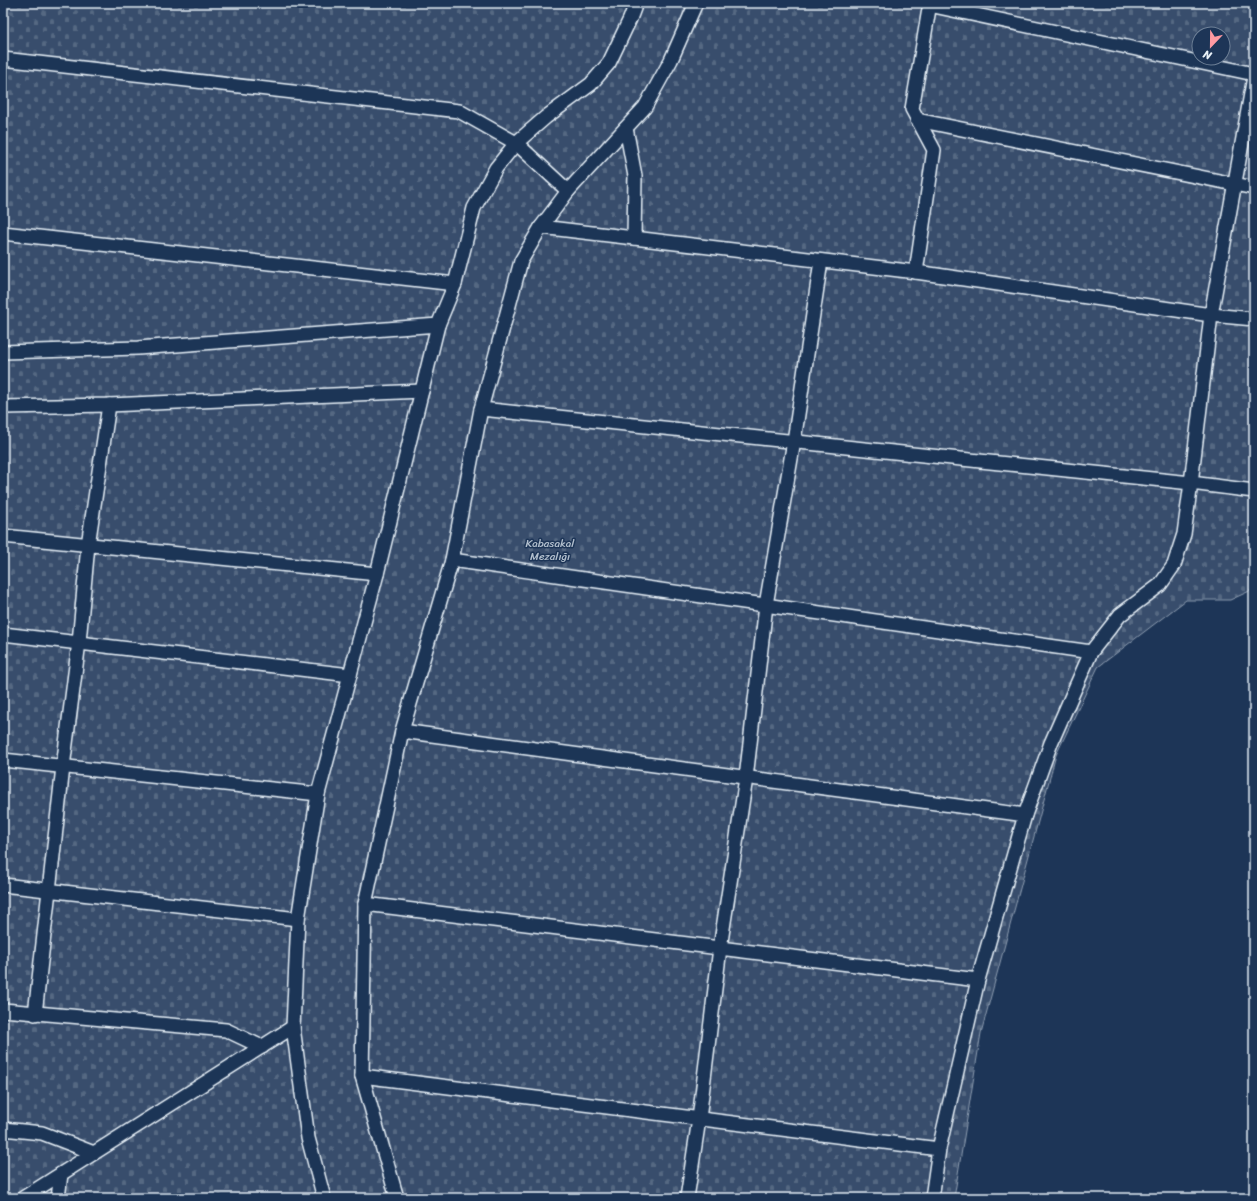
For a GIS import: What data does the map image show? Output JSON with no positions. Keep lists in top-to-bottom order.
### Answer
{
  "parks": ["Kabasakal Mezalığı"],
  "north": "bottom"
}
